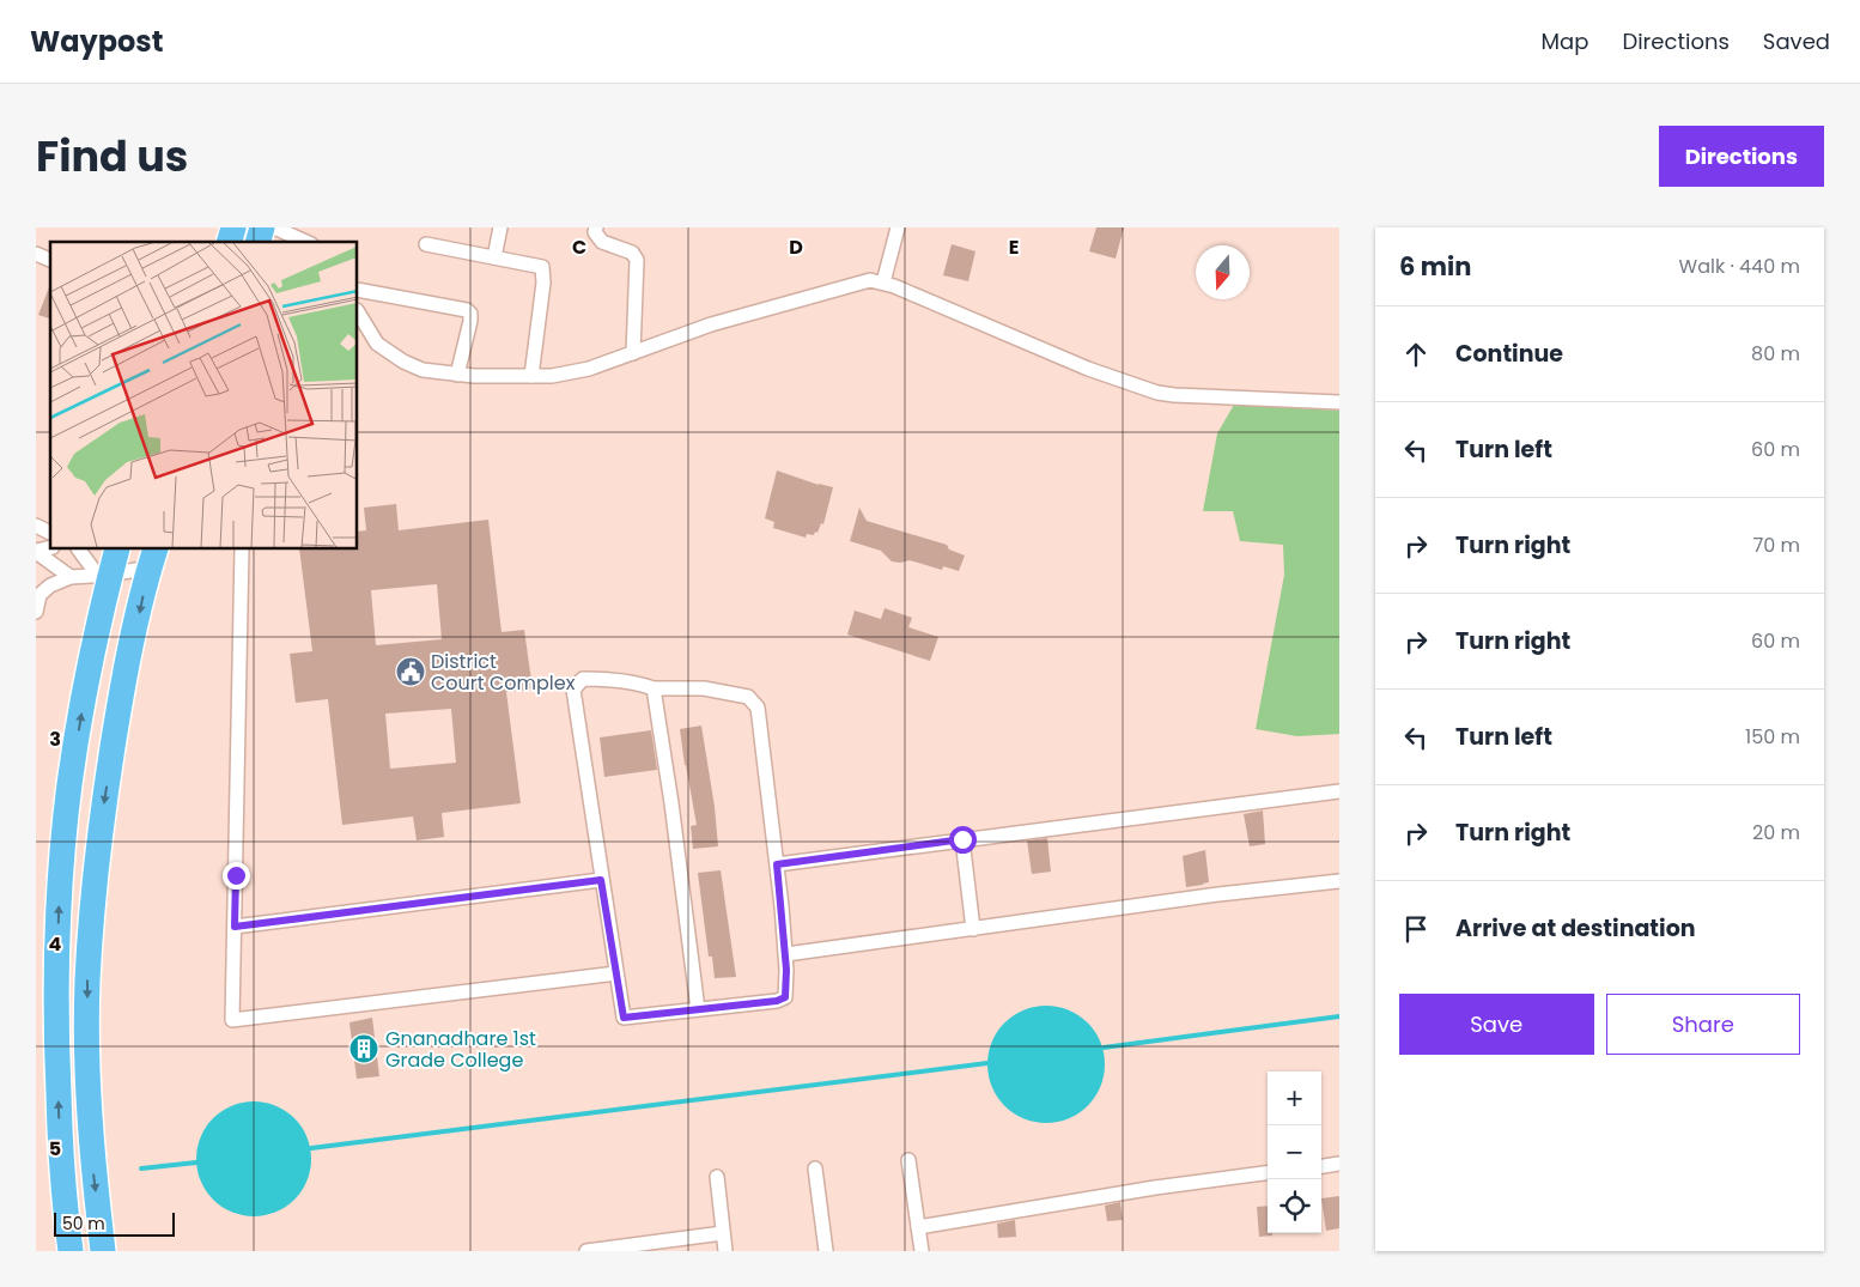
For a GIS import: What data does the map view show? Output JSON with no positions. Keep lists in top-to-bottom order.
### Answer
{
  "places": {
    "public building": ["District Court Complex"],
    "building": ["Gnanadhare 1st Grade College"]
  },
  "scale_bar": "50 m",
  "north": "bottom",
  "page": {
    "header": "Waypost",
    "nav": ["Map", "Directions", "Saved"],
    "title": "Find us",
    "buttons": [
      "Directions",
      ["Save", "Share"]
    ],
    "heading": ["6 min", "Walk · 440 m"],
    "list": [
      ["Continue", "80 m"],
      ["Turn left", "60 m"],
      ["Turn right", "70 m"],
      ["Turn right", "60 m"],
      ["Turn left", "150 m"],
      ["Turn right", "20 m"],
      "Arrive at destination"
    ],
    "map_buttons": ["+", "−"],
    "scale": "50 m"
  },
  "grid": {
    "columns": ["C", "D", "E"],
    "rows": ["3", "4", "5"]
  }
}
